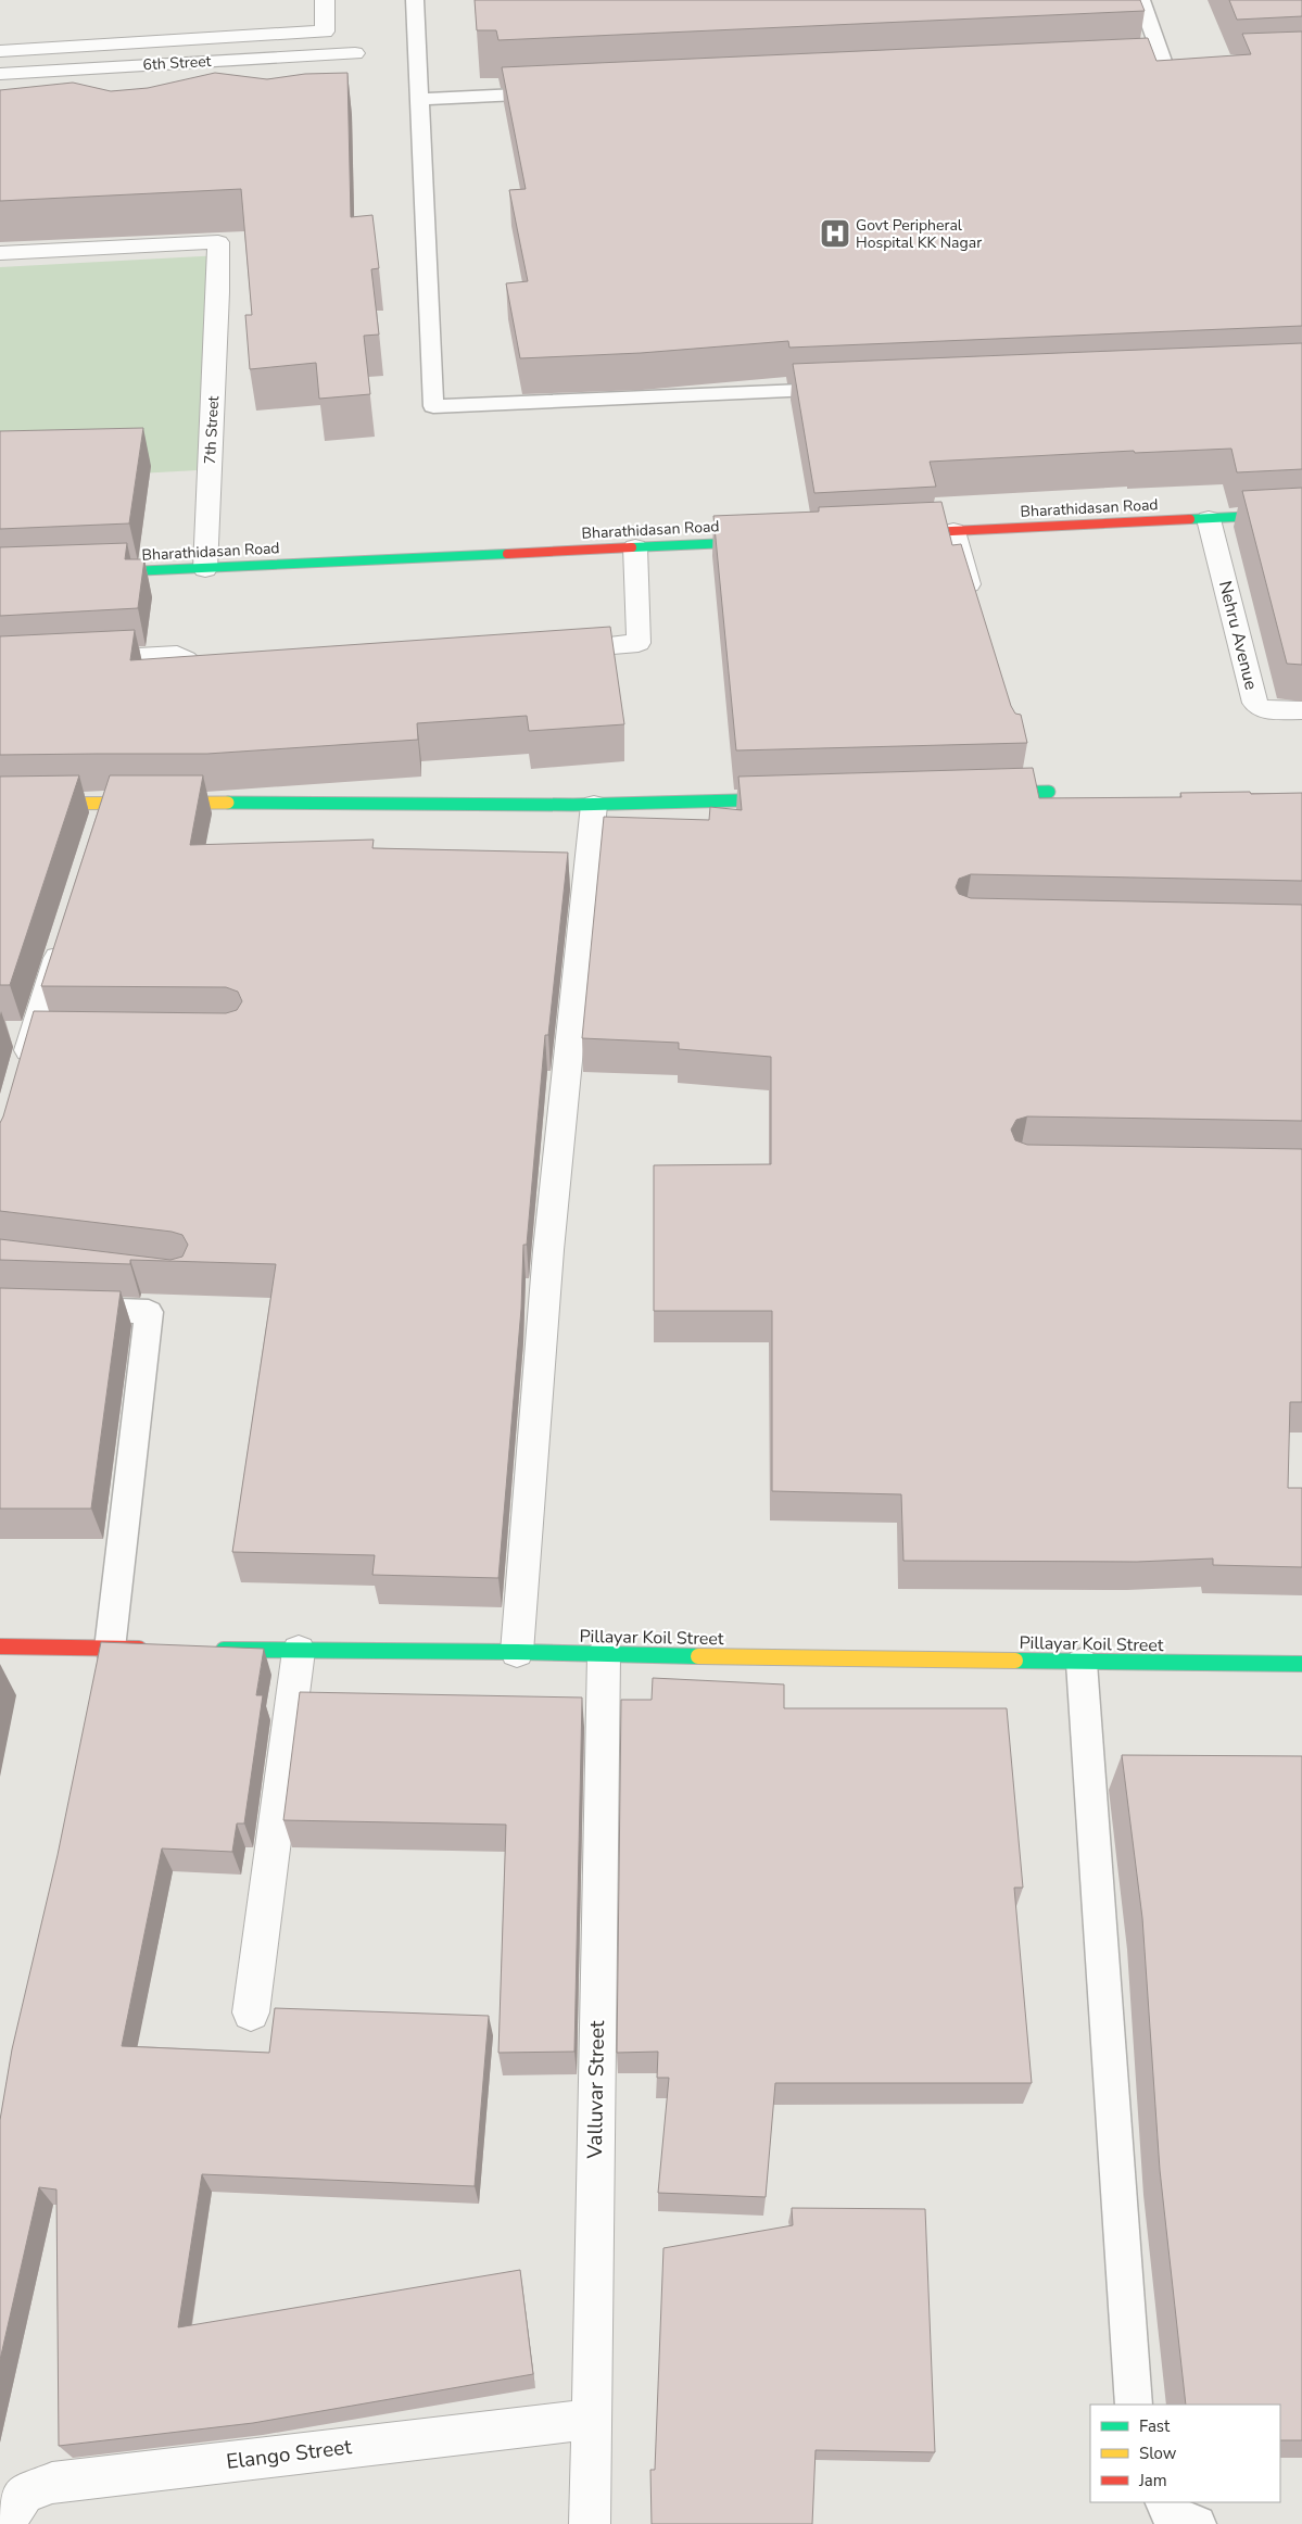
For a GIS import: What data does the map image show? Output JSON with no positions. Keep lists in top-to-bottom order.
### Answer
{
  "streets": {
    "street": [
      "6th Street",
      "7th Street",
      "Bharathidasan Road",
      "Nehru Avenue",
      "Pillayar Koil Street",
      "Valluvar Street",
      "Elango Street"
    ]
  },
  "crossings": [
    ["7th Street", "Bharathidasan Road"],
    ["Bharathidasan Road", "Nehru Avenue"],
    ["Pillayar Koil Street", "Valluvar Street"],
    ["Valluvar Street", "Elango Street"]
  ],
  "places": {
    "hospital": ["Govt Peripheral Hospital KK Nagar"]
  },
  "legend": ["Fast", "Slow", "Jam"]
}
